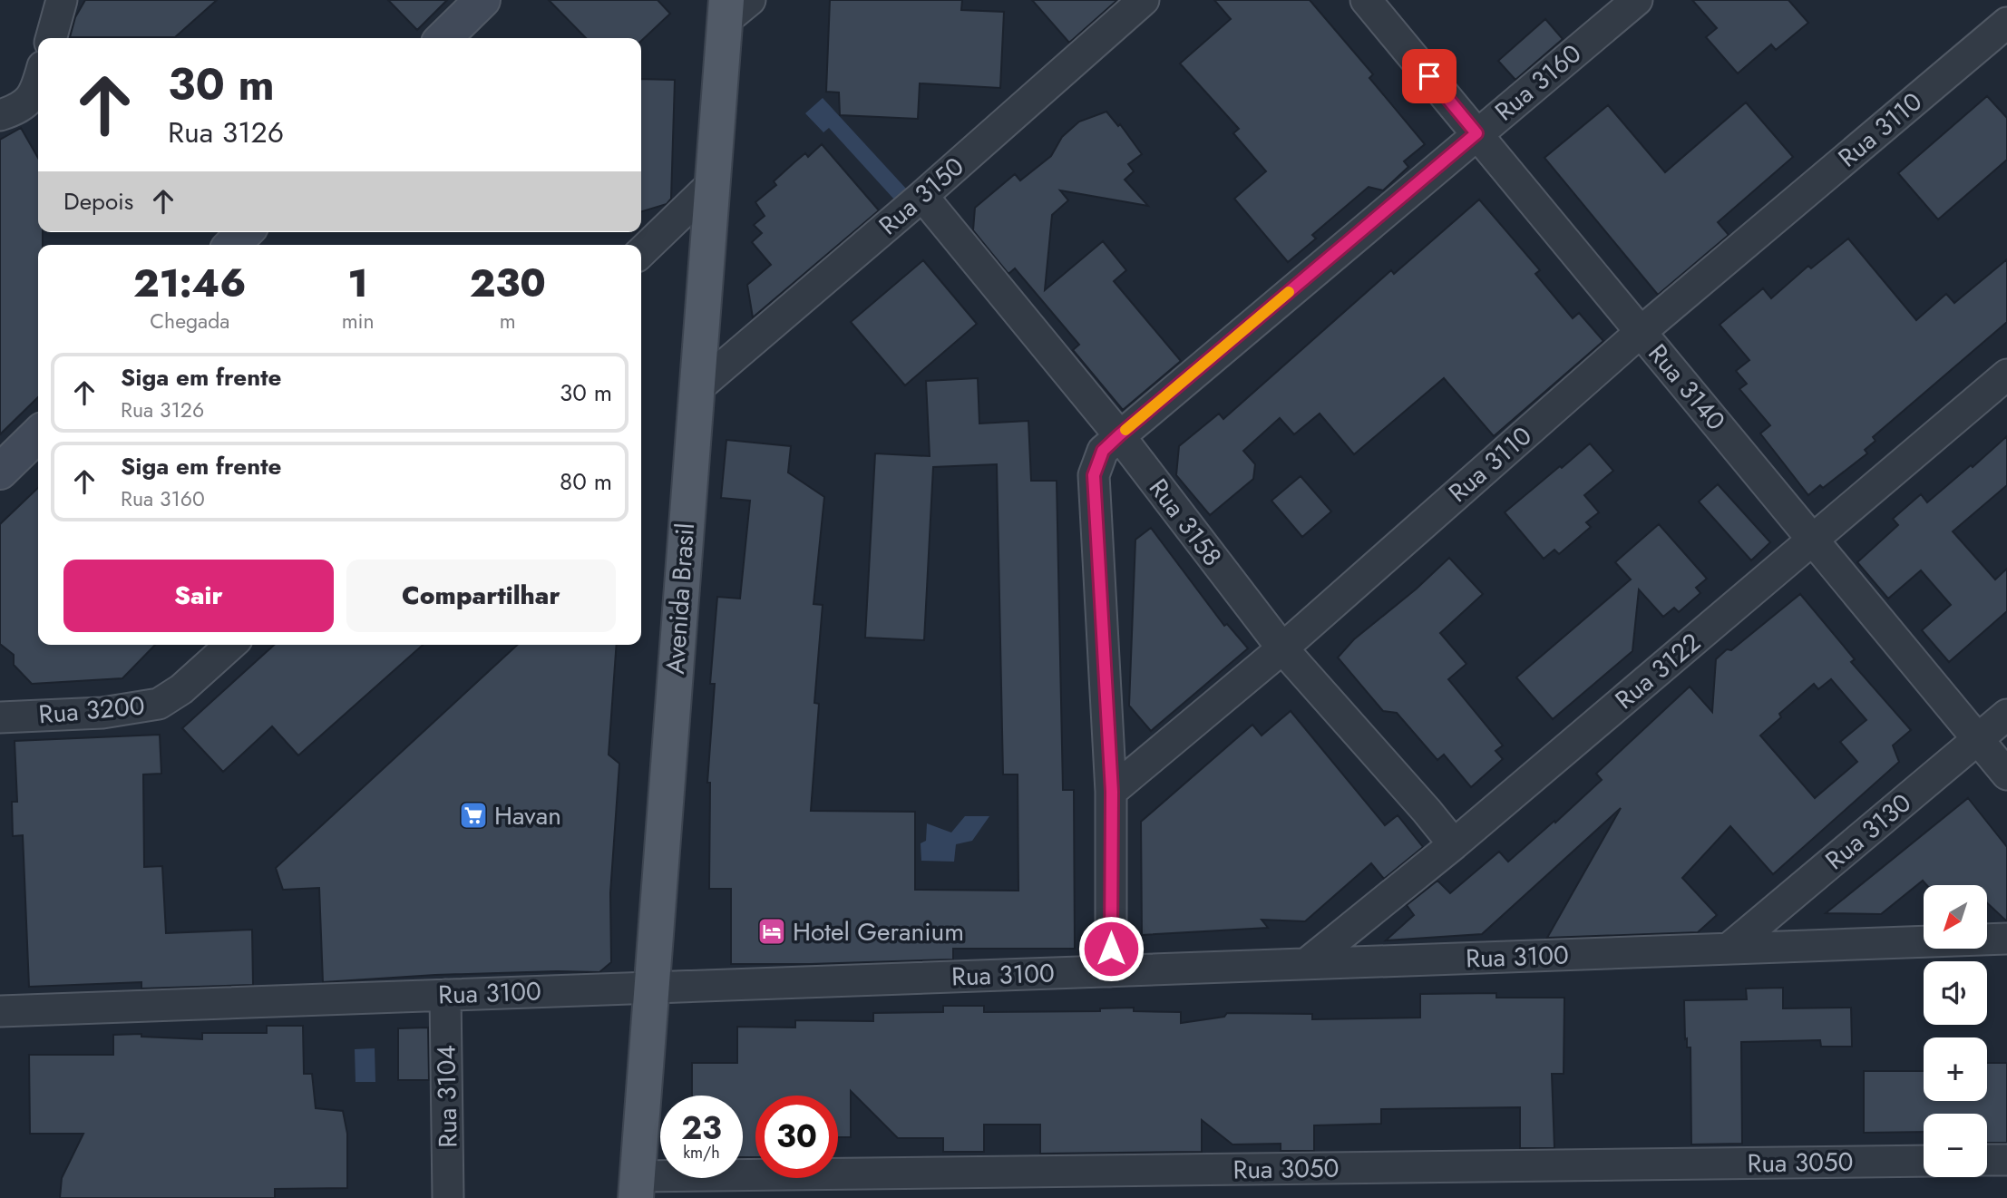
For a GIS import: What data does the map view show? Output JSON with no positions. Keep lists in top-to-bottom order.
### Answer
{
  "streets": {
    "main road": ["Avenida Brasil"],
    "street": [
      "Rua 3160",
      "Rua 3110",
      "Rua 3150",
      "Rua 3140",
      "Rua 3158",
      "Rua 3122",
      "Rua 3200",
      "Rua 3130",
      "Rua 3100",
      "Rua 3104",
      "Rua 3050"
    ]
  },
  "crossings": [
    ["Rua 3160", "Rua 3110"],
    ["Rua 3160", "Rua 3140"],
    ["Rua 3160", "Rua 3158"],
    ["Rua 3110", "Rua 3140"],
    ["Rua 3110", "Rua 3158"],
    ["Rua 3150", "Rua 3158"],
    ["Rua 3150", "Avenida Brasil"],
    ["Rua 3140", "Rua 3122"],
    ["Rua 3140", "Rua 3130"],
    ["Rua 3158", "Rua 3122"],
    ["Avenida Brasil", "Rua 3100"],
    ["Avenida Brasil", "Rua 3050"],
    ["Rua 3122", "Rua 3100"],
    ["Rua 3130", "Rua 3100"],
    ["Rua 3100", "Rua 3104"]
  ],
  "places": {
    "supermarket": ["Havan"],
    "hotel": ["Hotel Geranium"]
  },
  "north": "bottom left",
  "page": {
    "turn": ["30 m", "Rua 3126"],
    "then": "Depois",
    "eta": [
      "21:46",
      "Chegada",
      "1",
      "min",
      "230",
      "m"
    ],
    "list": [
      {
        "name": "Siga em frente",
        "note": "Rua 3126",
        "value": "30 m"
      },
      {
        "name": "Siga em frente",
        "note": "Rua 3160",
        "value": "80 m"
      }
    ],
    "buttons": ["Sair", "Compartilhar"],
    "map_buttons": ["+", "−"],
    "speed": "23 km/h",
    "limit": "30"
  }
}
